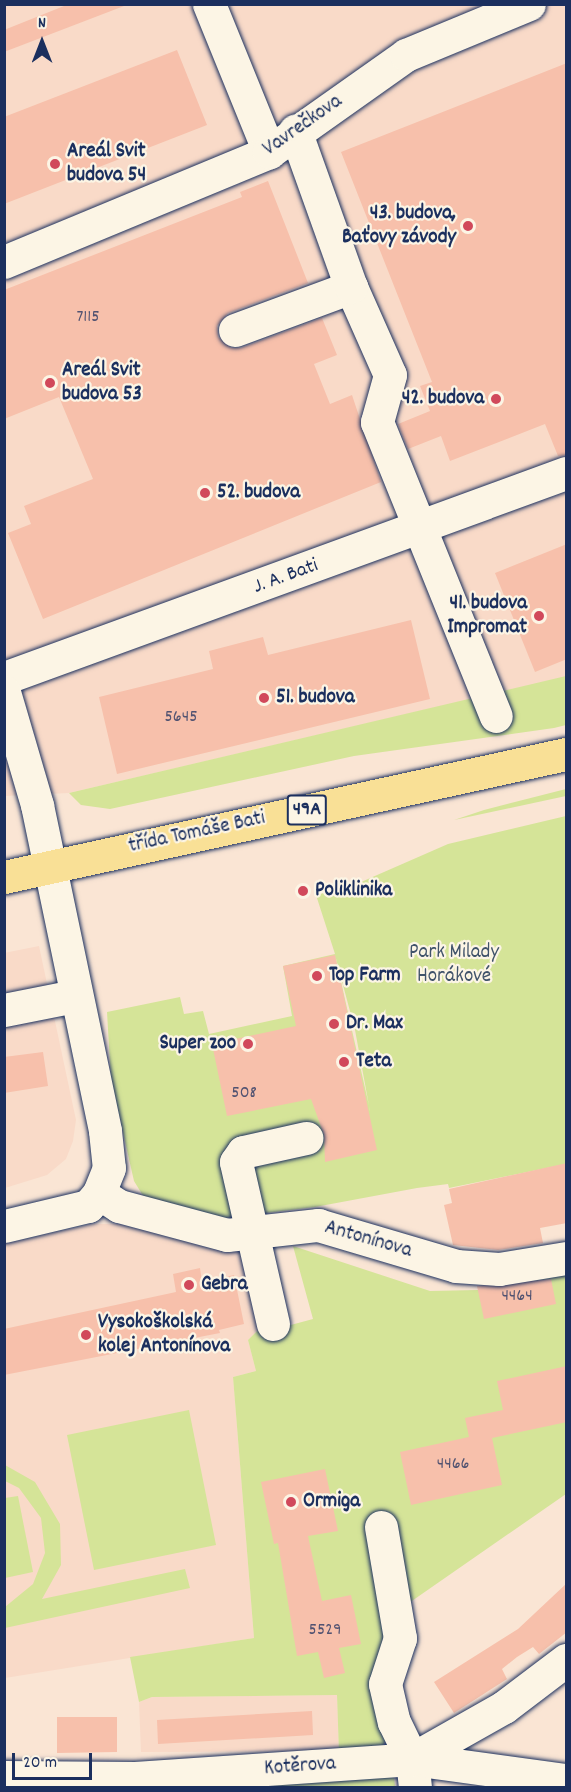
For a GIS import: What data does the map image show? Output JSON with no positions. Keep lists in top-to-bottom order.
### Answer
{
  "streets": {
    "main road": ["49A", "třída Tomáše Bati"],
    "street": [
      "Vavrečkova",
      "J. A. Bati",
      "Antonínova",
      "Kotěrova"
    ]
  },
  "parks": ["Park Milady Horákové"],
  "places": [
    "Areál Svit budova 54",
    "43. budova, Baťovy závody",
    "Areál Svit budova 53",
    "42. budova",
    "52. budova",
    "41. budova Impromat",
    "51. budova",
    "Poliklinika",
    "Top Farm",
    "Dr. Max",
    "Super zoo",
    "Teta",
    "Gebra",
    "Vysokoškolská kolej Antonínova",
    "Ormiga"
  ],
  "house_numbers": [
    "7115",
    "5645",
    "508",
    "4464",
    "4466",
    "5529"
  ],
  "scale_bar": "20 m",
  "north": "top"
}
